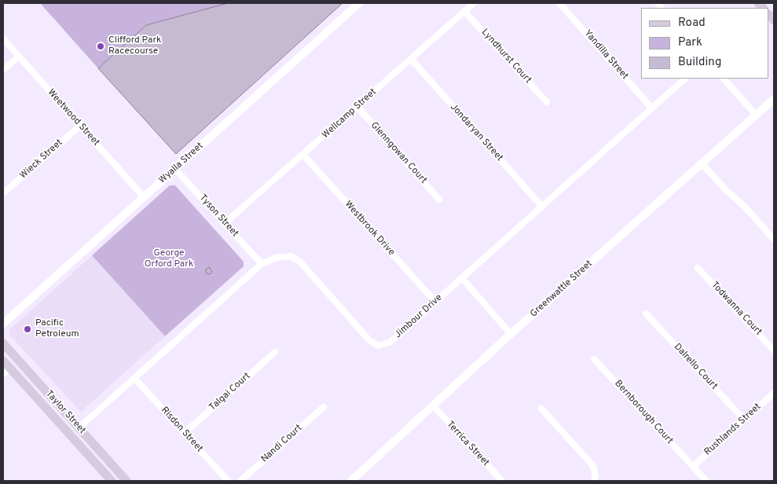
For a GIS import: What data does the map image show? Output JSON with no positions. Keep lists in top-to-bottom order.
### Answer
{
  "streets": {
    "main road": ["Taylor Street"],
    "street": [
      "Yandilla Street",
      "Lyndhurst Court",
      "Wellcamp Street",
      "Weetwood Street",
      "Jondaryan Street",
      "Glenngowan Court",
      "Wieck Street",
      "Wyalla Street",
      "Tyson Street",
      "Westbrook Drive",
      "Greenwattle Street",
      "Todwanna Court",
      "Jimbour Drive",
      "Dalrello Court",
      "Talgai Court",
      "Bernborough Court",
      "Risdon Street",
      "Rushlands Street",
      "Nandi Court",
      "Terrica Street"
    ]
  },
  "crossings": [
    ["Yandilla Street", "Jimbour Drive"],
    ["Lyndhurst Court", "Wellcamp Street"],
    ["Wellcamp Street", "Jondaryan Street"],
    ["Wellcamp Street", "Glenngowan Court"],
    ["Wellcamp Street", "Tyson Street"],
    ["Wellcamp Street", "Westbrook Drive"],
    ["Weetwood Street", "Wieck Street"],
    ["Weetwood Street", "Wyalla Street"],
    ["Jondaryan Street", "Jimbour Drive"],
    ["Wyalla Street", "Tyson Street"],
    ["Tyson Street", "Jimbour Drive"],
    ["Westbrook Drive", "Jimbour Drive"],
    ["Greenwattle Street", "Terrica Street"],
    ["Jimbour Drive", "Taylor Street"],
    ["Jimbour Drive", "Risdon Street"],
    ["Dalrello Court", "Rushlands Street"],
    ["Talgai Court", "Risdon Street"],
    ["Bernborough Court", "Rushlands Street"]
  ],
  "parks": ["George Orford Park"],
  "places": ["Clifford Park Racecourse", "Pacific Petroleum"],
  "legend": ["Road", "Park", "Building"]
}
